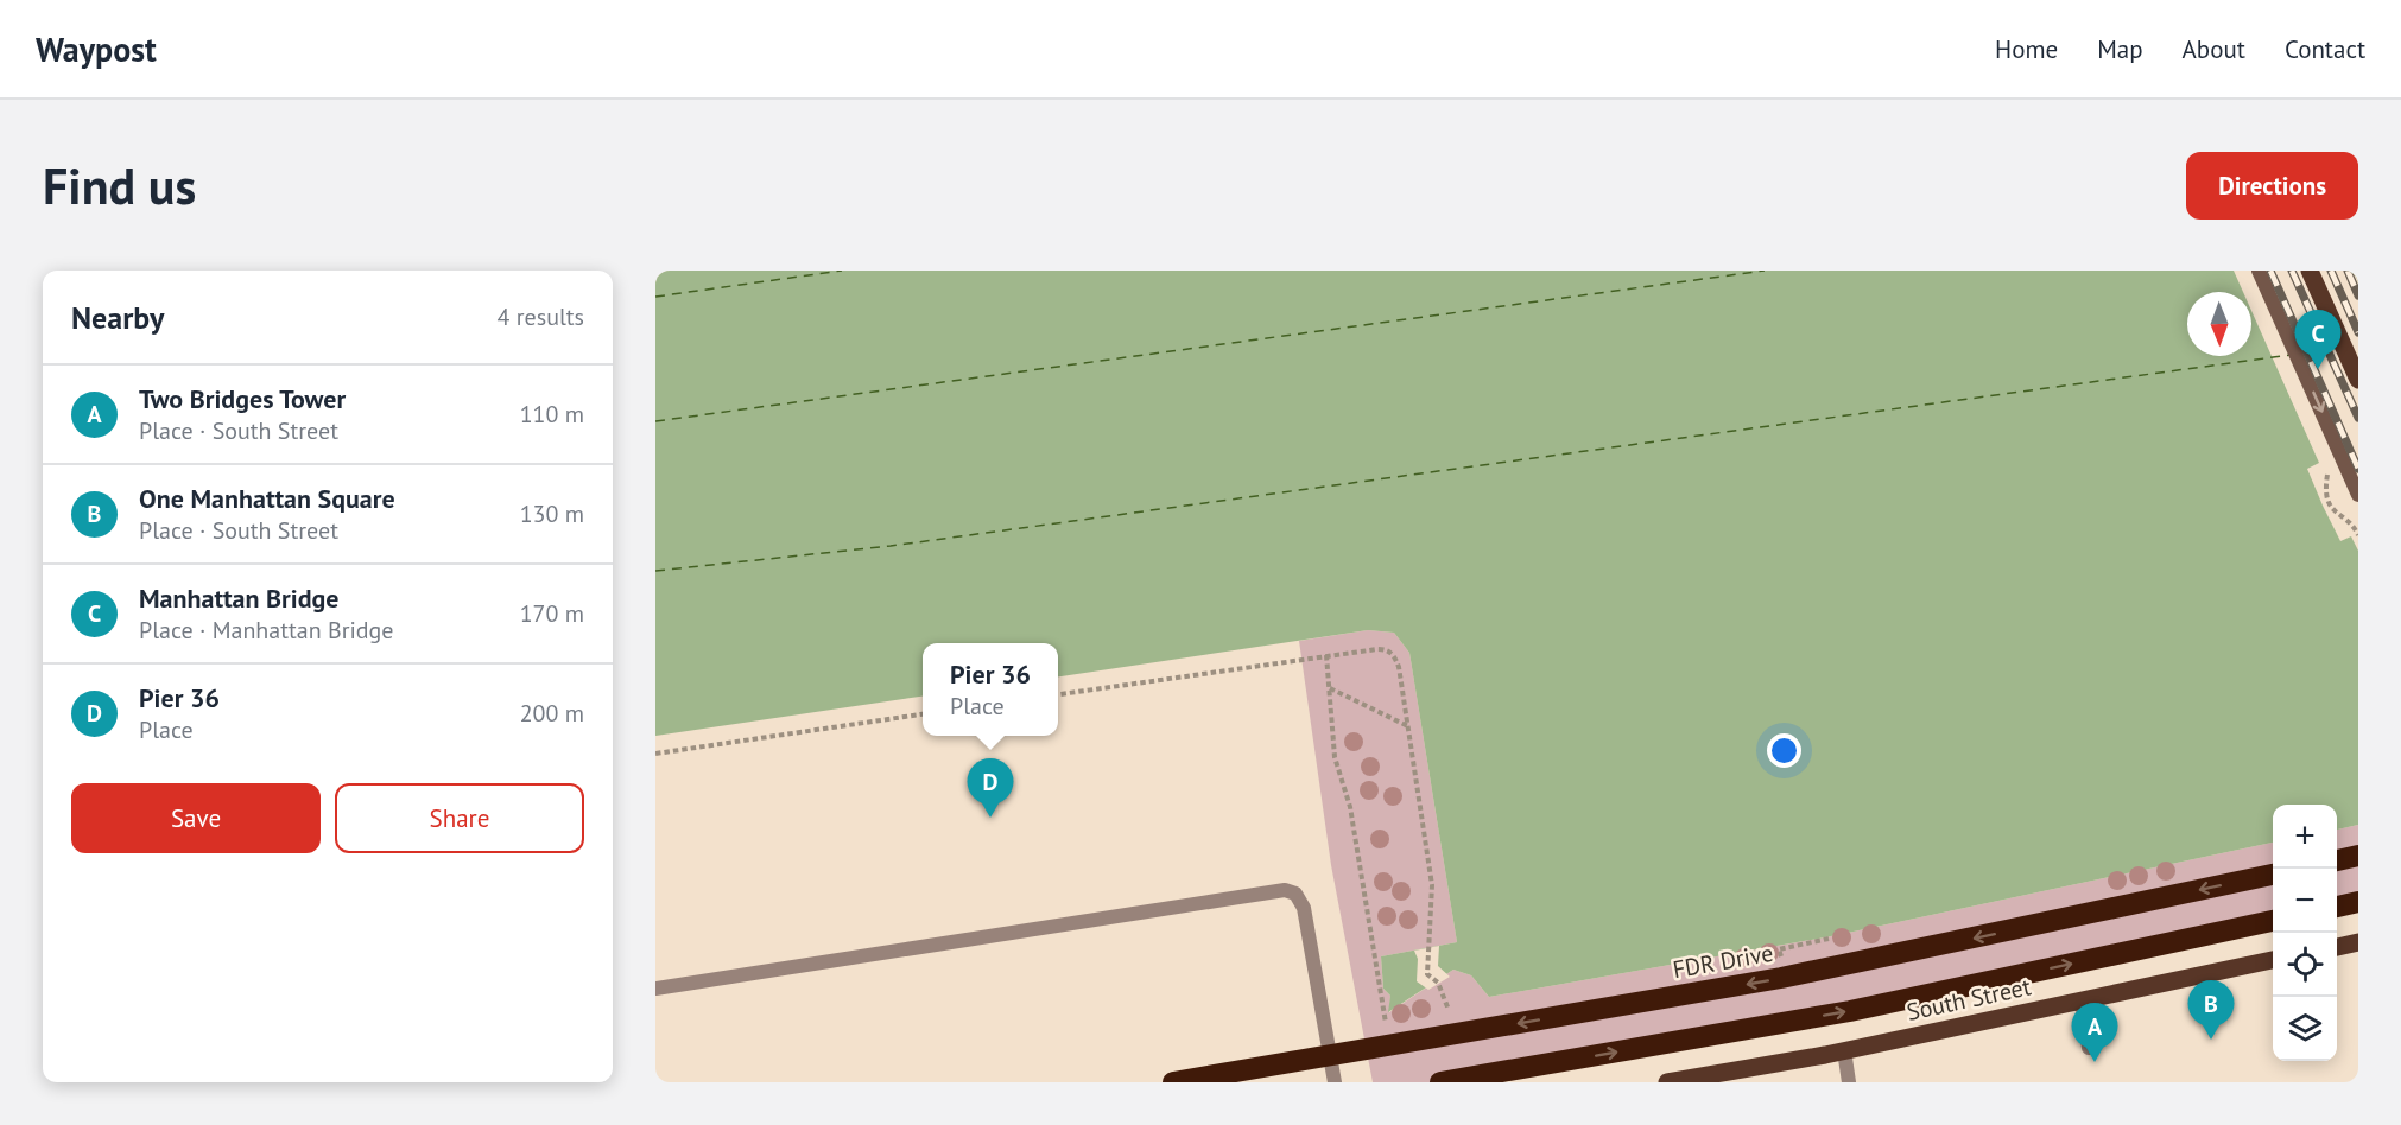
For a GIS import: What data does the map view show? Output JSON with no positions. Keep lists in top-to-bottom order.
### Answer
{
  "streets": {
    "highway": ["FDR Drive"],
    "main road": ["South Street"]
  },
  "north": "bottom",
  "page": {
    "header": "Waypost",
    "nav": [
      "Home",
      "Map",
      "About",
      "Contact"
    ],
    "buttons": [
      "Directions",
      ["Save", "Share"]
    ],
    "title": "Find us",
    "heading": ["Nearby", "4 results"],
    "pins": [
      "C",
      "D",
      "B",
      "A"
    ],
    "list": [
      {
        "mark": "A",
        "name": "Two Bridges Tower",
        "note": "Place · South Street",
        "value": "110 m"
      },
      {
        "mark": "B",
        "name": "One Manhattan Square",
        "note": "Place · South Street",
        "value": "130 m"
      },
      {
        "mark": "C",
        "name": "Manhattan Bridge",
        "note": "Place · Manhattan Bridge",
        "value": "170 m"
      },
      {
        "mark": "D",
        "name": "Pier 36",
        "note": "Place",
        "value": "200 m"
      }
    ],
    "popup": ["Pier 36", "Place"],
    "map_buttons": ["+", "−"]
  }
}
